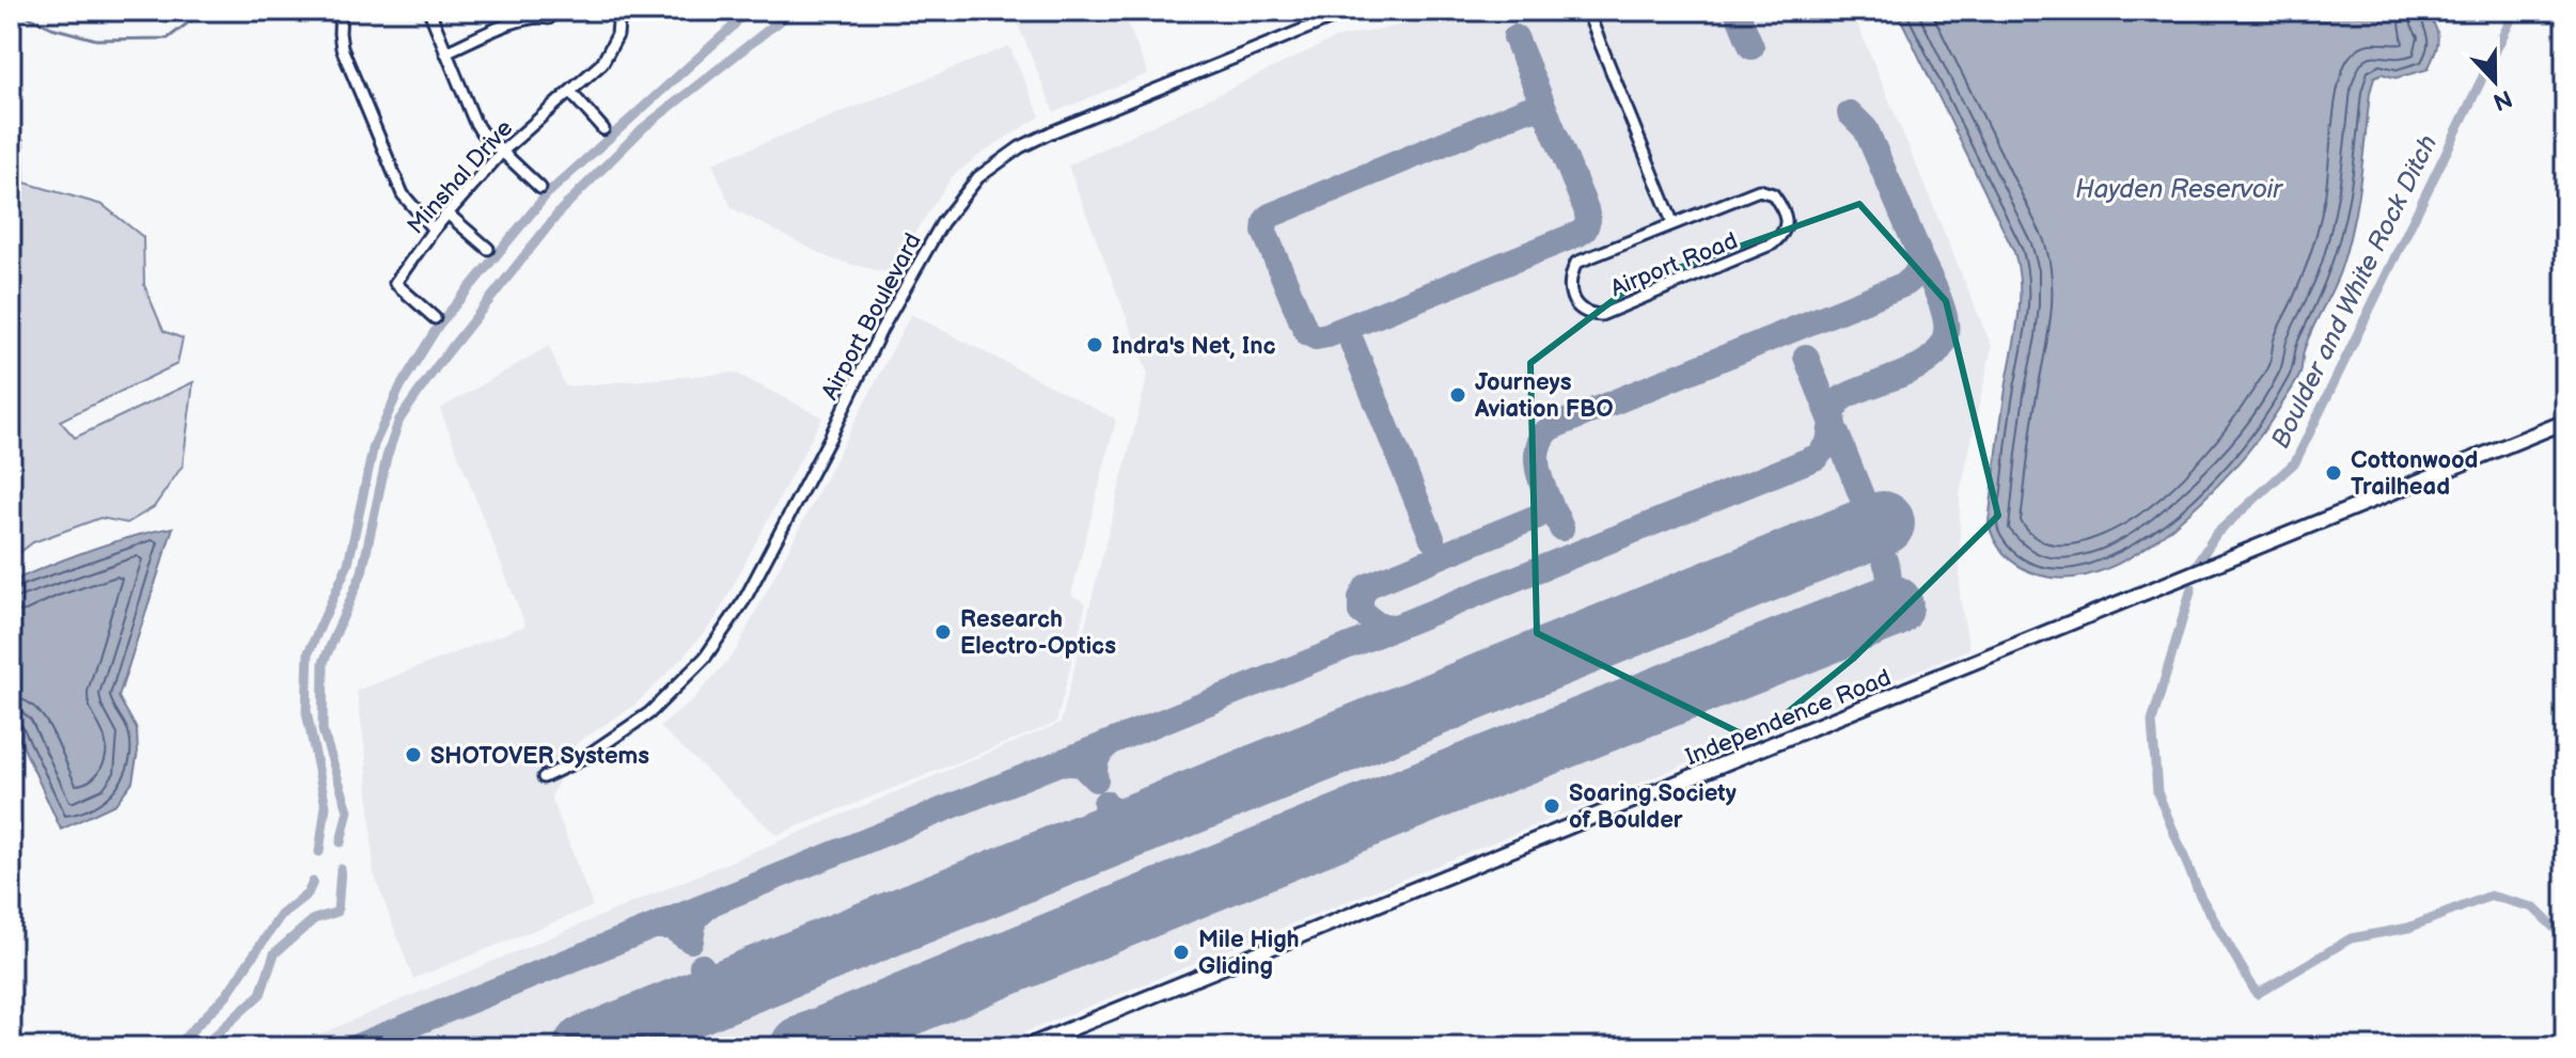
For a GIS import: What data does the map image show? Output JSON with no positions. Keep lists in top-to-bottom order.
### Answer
{
  "streets": {
    "street": [
      "Minshal Drive",
      "Airport Road",
      "Airport Boulevard",
      "Independence Road"
    ]
  },
  "water": ["Hayden Reservoir", "Boulder and White Rock Ditch"],
  "places": [
    "Indra's Net, Inc",
    "Journeys Aviation FBO",
    "Cottonwood Trailhead",
    "Research Electro-Optics",
    "SHOTOVER Systems",
    "Soaring Society of Boulder",
    "Mile High Gliding"
  ],
  "north": "bottom"
}
